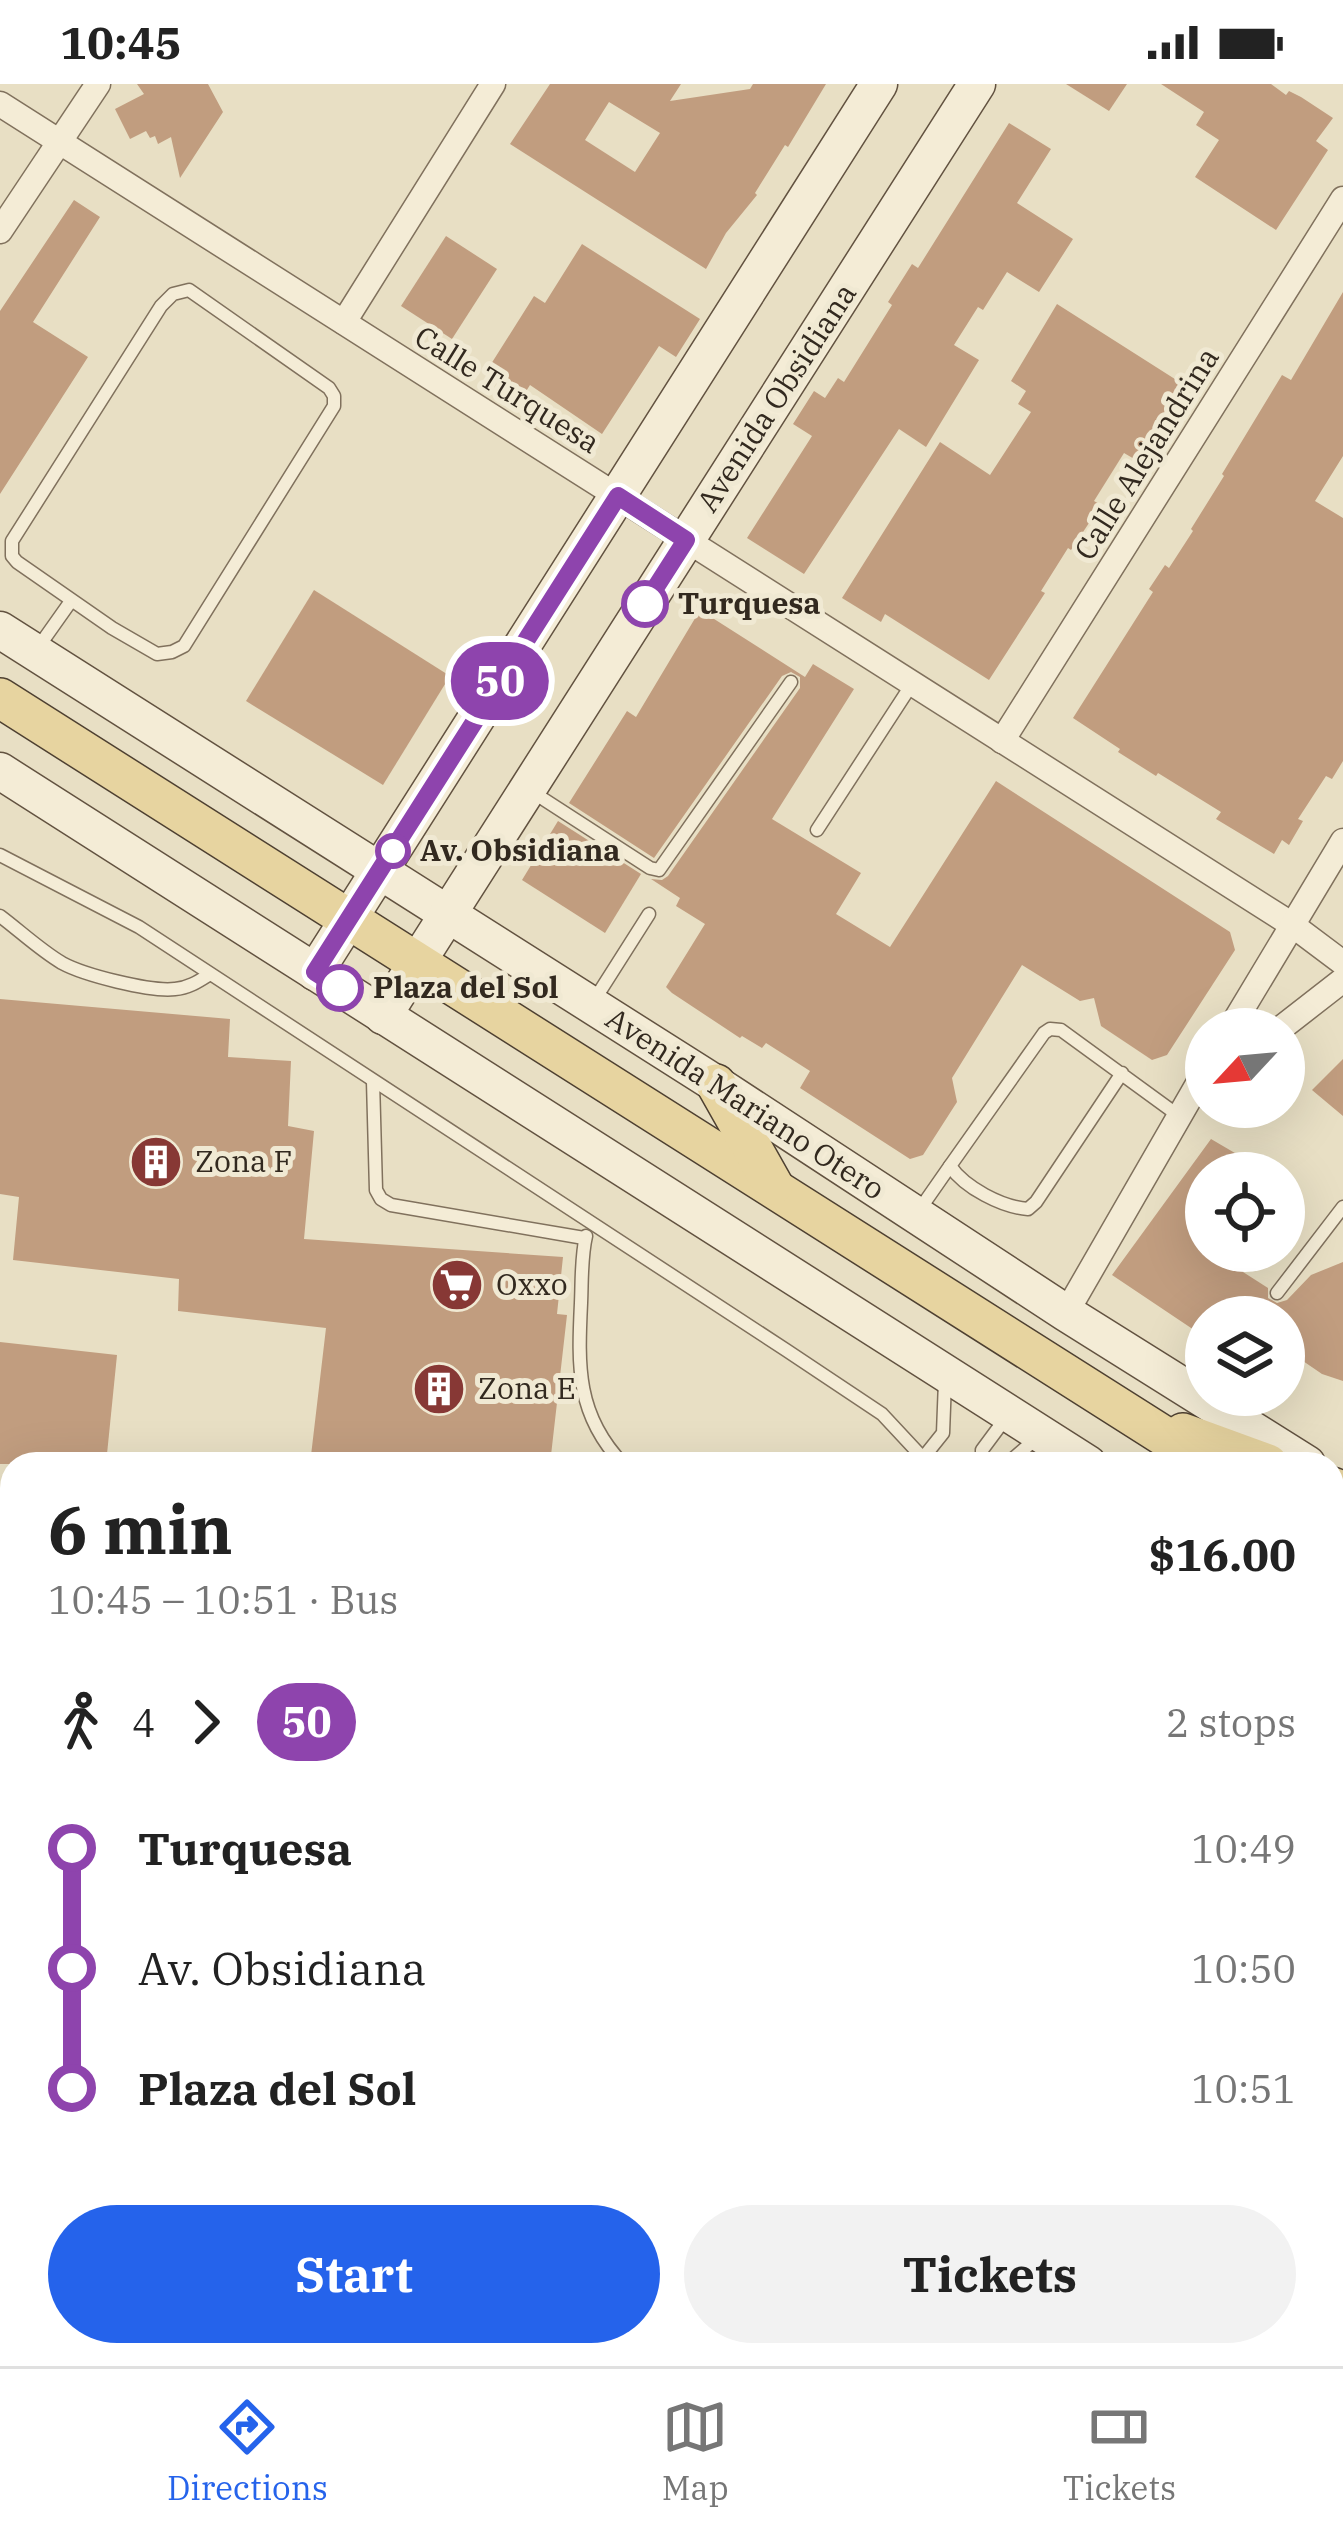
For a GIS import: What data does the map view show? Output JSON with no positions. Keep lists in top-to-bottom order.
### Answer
{
  "streets": {
    "main road": ["Avenida Obsidiana", "Avenida Mariano Otero"],
    "street": ["Calle Turquesa", "Calle Alejandrina"]
  },
  "crossings": [
    ["Calle Turquesa", "Avenida Obsidiana"],
    ["Calle Turquesa", "Calle Alejandrina"],
    ["Avenida Obsidiana", "Avenida Mariano Otero"]
  ],
  "places": {
    "other": ["Turquesa", "Av. Obsidiana", "Plaza del Sol"],
    "building": ["Zona F", "Zona E"],
    "supermarket": ["Oxxo"]
  },
  "lines": ["bus line 50"],
  "north": "bottom left",
  "page": {
    "status": "10:45",
    "on_map": "50",
    "heading": ["6 min", "10:45 – 10:51 · Bus", "$16.00"],
    "legs": ["4", "50", "2 stops"],
    "list": [
      {
        "name": "Turquesa",
        "value": "10:49"
      },
      {
        "name": "Av. Obsidiana",
        "value": "10:50"
      },
      {
        "name": "Plaza del Sol",
        "value": "10:51"
      }
    ],
    "buttons": ["Start", "Tickets"],
    "tabs": ["Directions", "Map", "Tickets"]
  }
}
